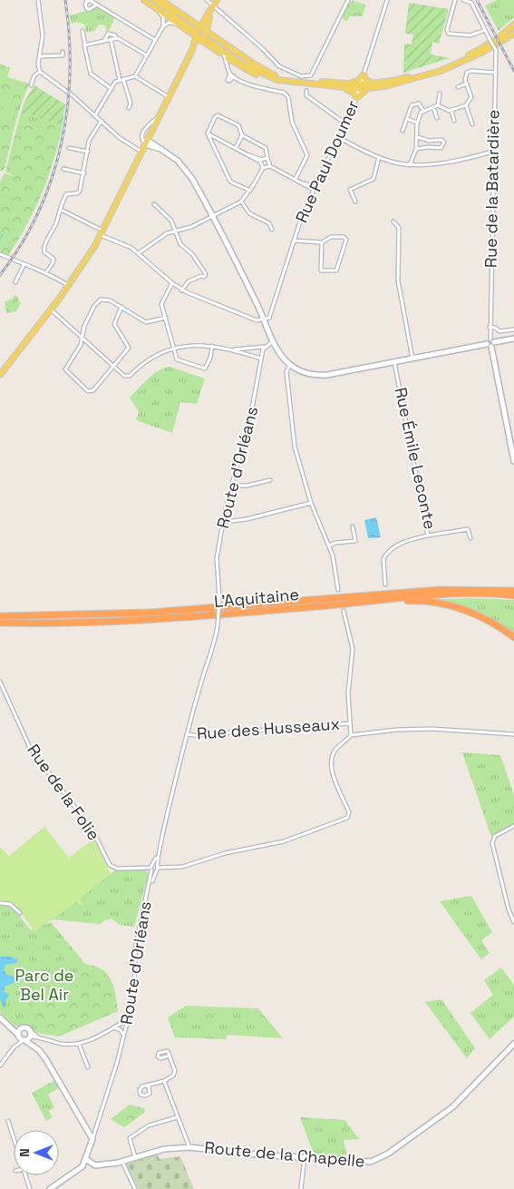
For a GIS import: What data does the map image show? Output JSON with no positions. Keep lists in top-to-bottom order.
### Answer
{
  "streets": {
    "highway": ["L'Aquitaine"],
    "street": [
      "Rue Paul Doumer",
      "Rue de la Batardière",
      "Rue Émile Leconte",
      "Route d'Orléans",
      "Rue des Husseaux",
      "Rue de la Folie",
      "Route de la Chapelle"
    ]
  },
  "crossings": [
    ["Route d'Orléans", "Rue des Husseaux"],
    ["Route d'Orléans", "Rue de la Folie"]
  ],
  "parks": ["Parc de Bel Air"],
  "north": "left"
}
